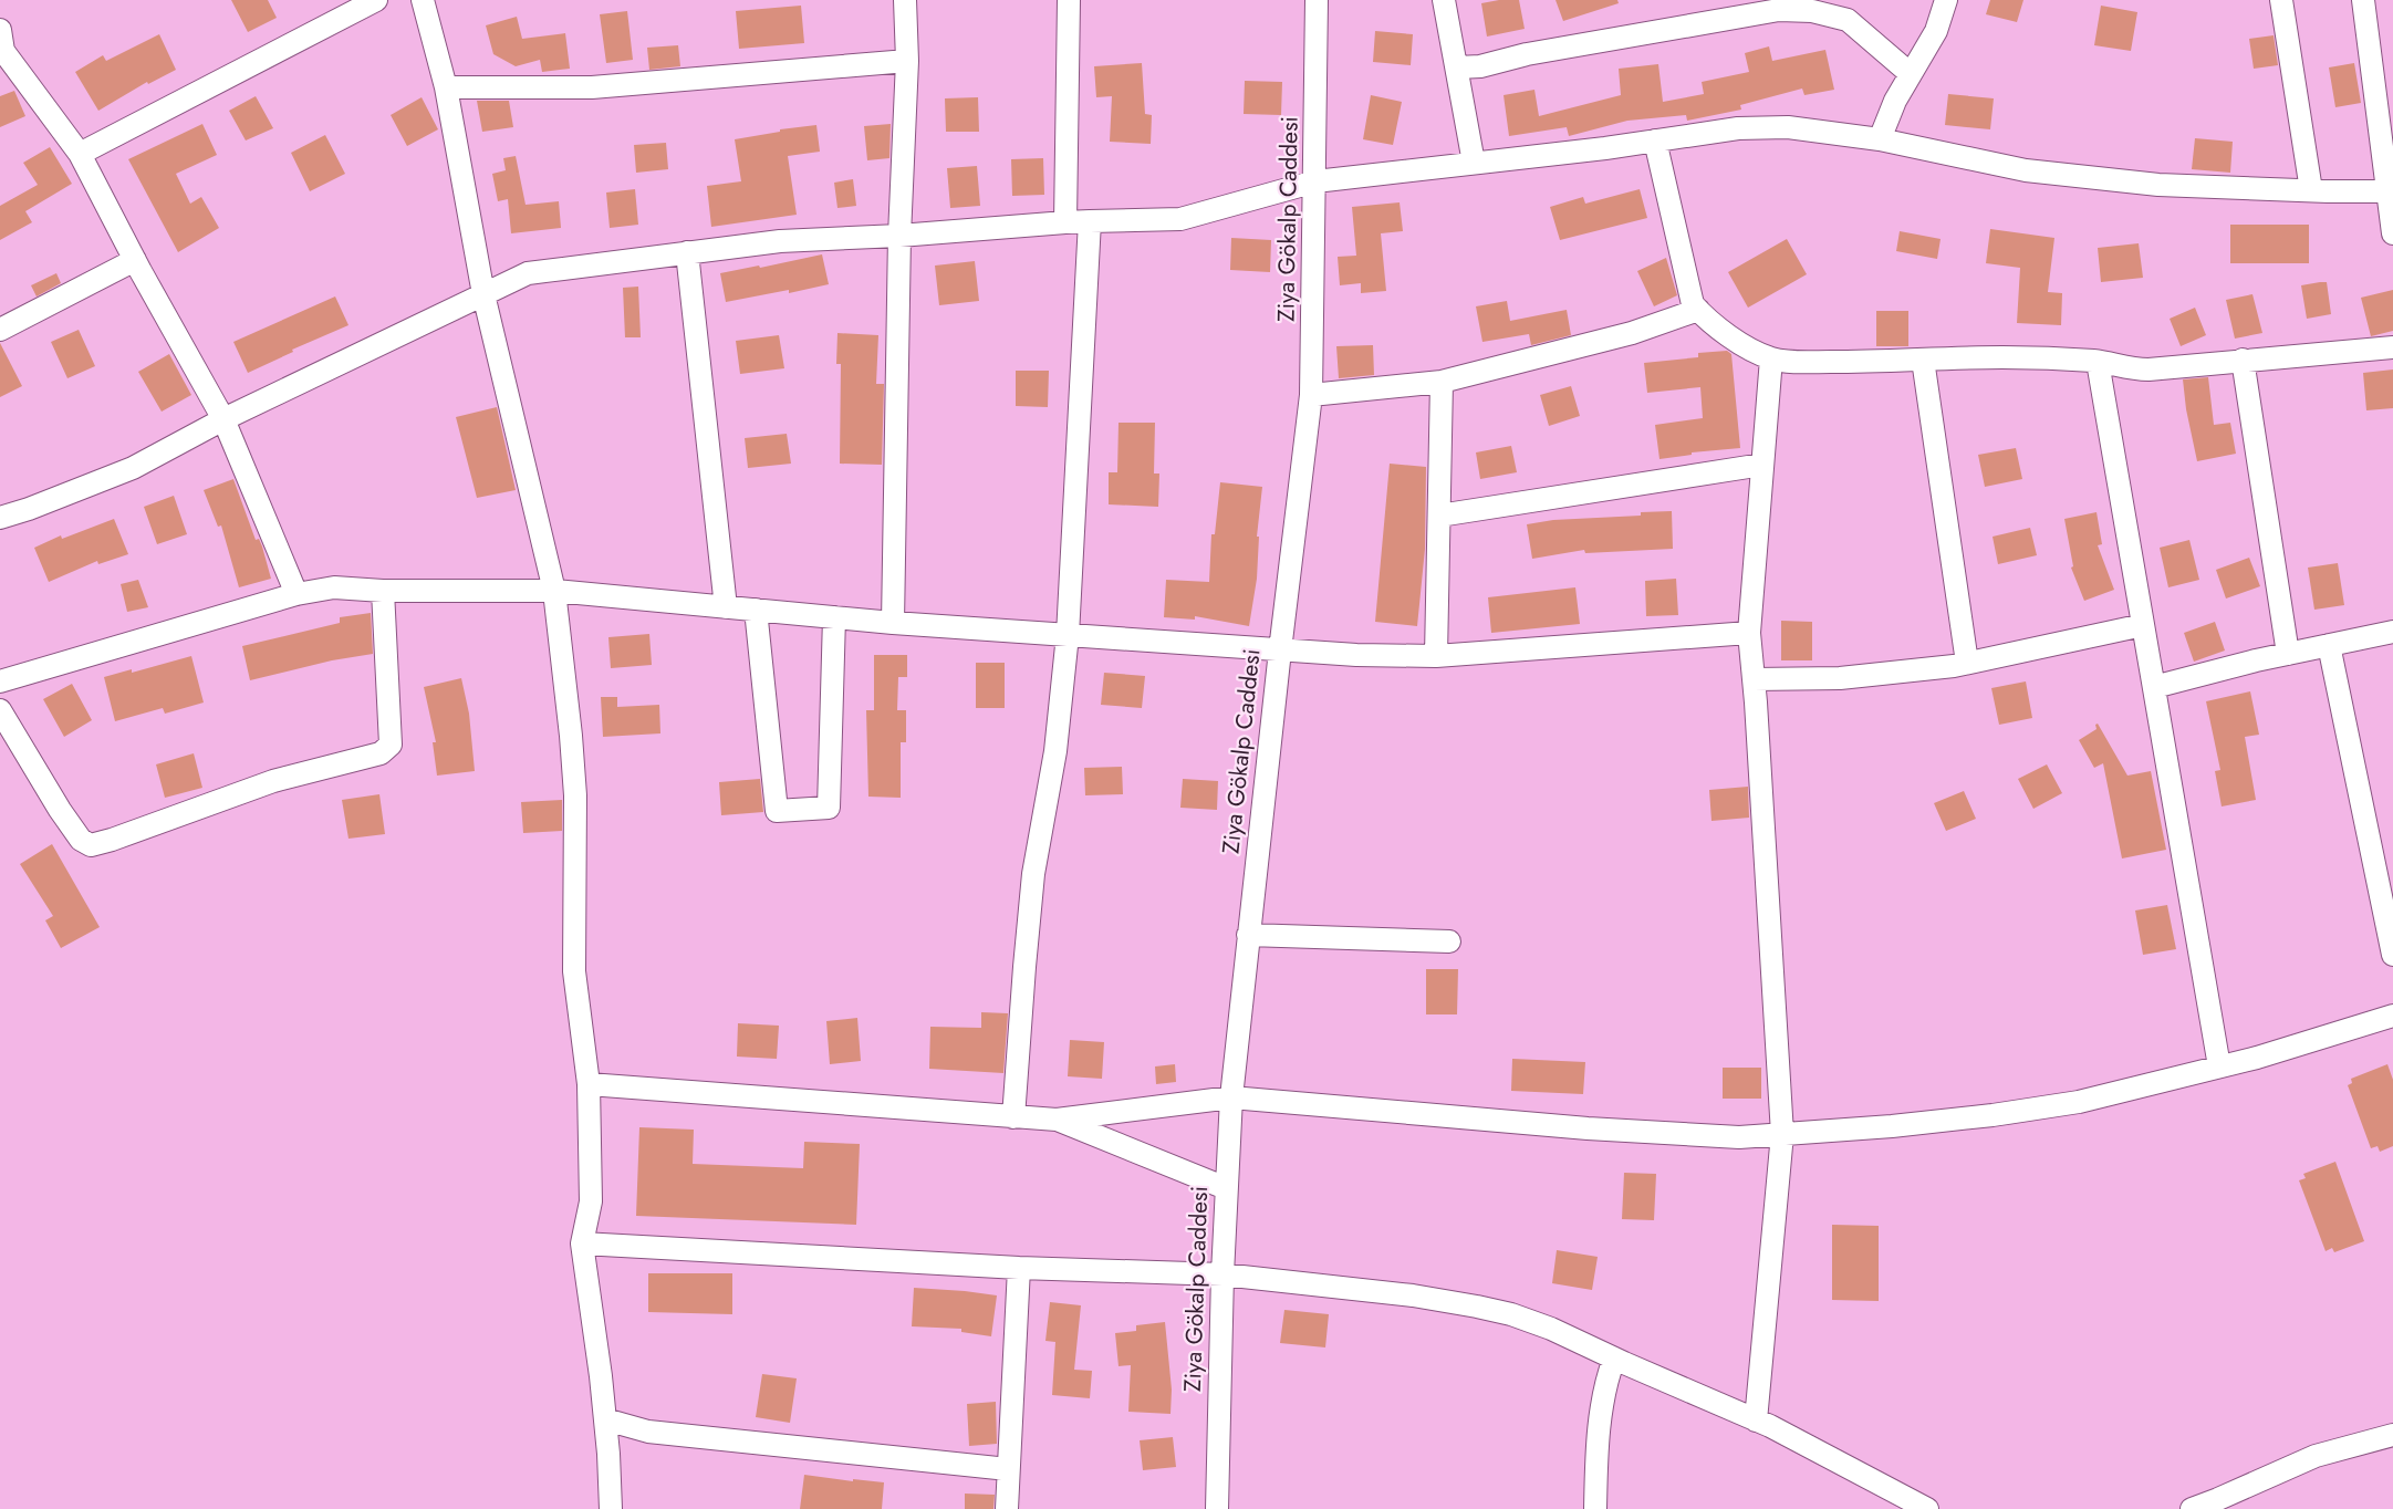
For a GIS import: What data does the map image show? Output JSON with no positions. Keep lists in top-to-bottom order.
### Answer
{
  "streets": {
    "street": ["Ziya Gökalp Caddesi"]
  }
}
